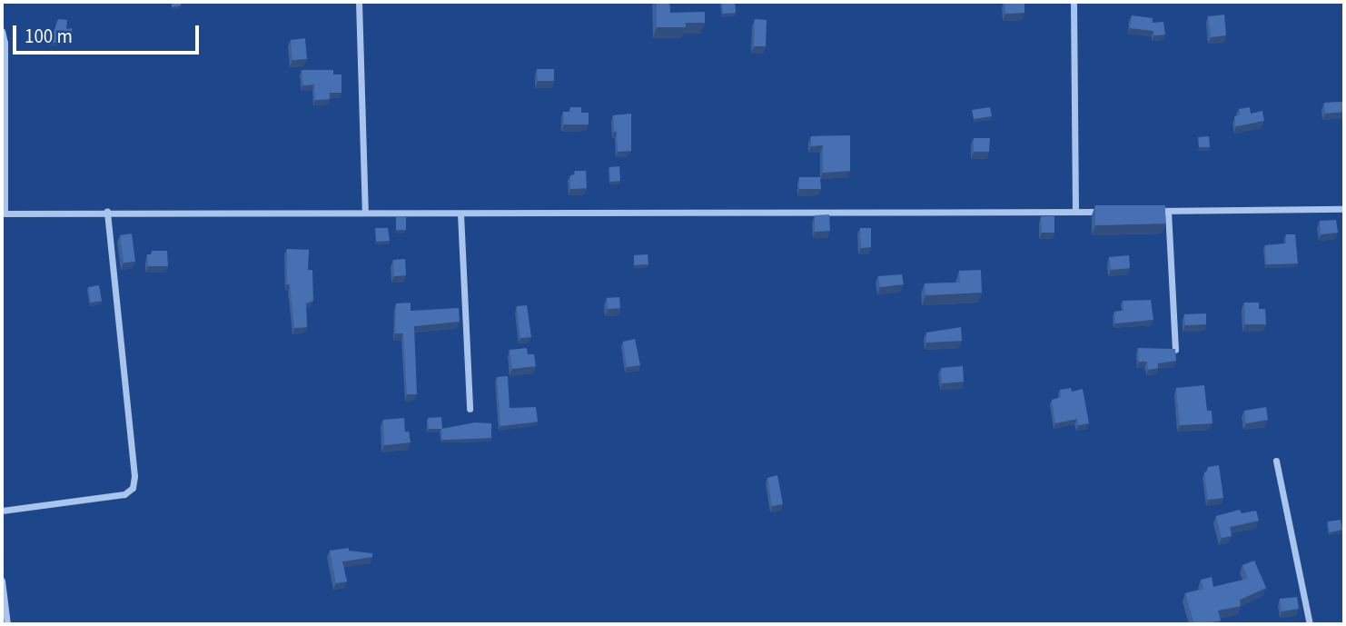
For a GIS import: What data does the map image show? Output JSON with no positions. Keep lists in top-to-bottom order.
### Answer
{
  "scale_bar": "100 m"
}
